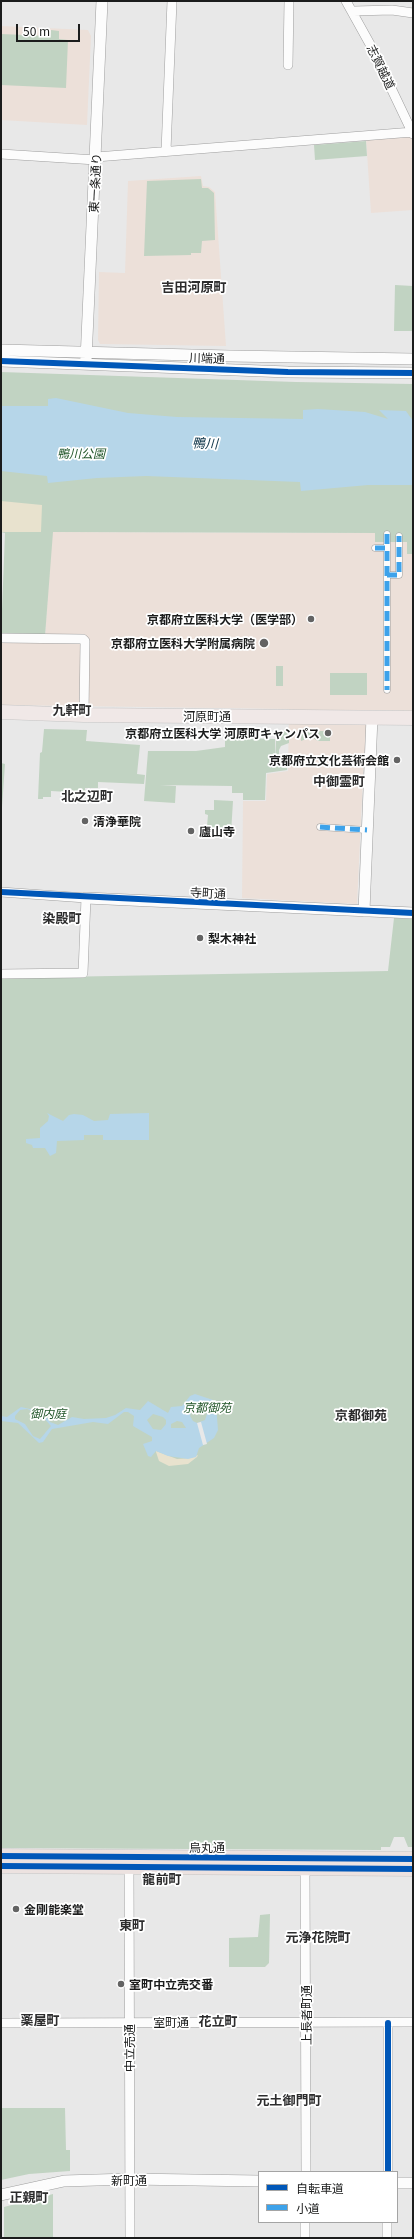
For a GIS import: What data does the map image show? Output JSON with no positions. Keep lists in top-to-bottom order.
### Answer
{
  "streets": {
    "highway": ["烏丸通"],
    "main road": ["河原町通"],
    "street": [
      "志賀越道",
      "東一条通り",
      "川端通",
      "寺町通",
      "上長者町通",
      "室町通",
      "中立売通",
      "新町通"
    ]
  },
  "crossings": [
    ["東一条通り", "川端通"],
    ["烏丸通", "上長者町通"],
    ["烏丸通", "中立売通"],
    ["上長者町通", "室町通"],
    ["室町通", "中立売通"],
    ["中立売通", "新町通"]
  ],
  "districts": [
    "吉田河原町",
    "九軒町",
    "中御霊町",
    "北之辺町",
    "染殿町",
    "京都御苑",
    "龍前町",
    "東町",
    "元浄花院町",
    "薬屋町",
    "花立町",
    "元土御門町",
    "正親町"
  ],
  "water": ["鴨川"],
  "parks": ["鴨川公園", "京都御苑", "御内庭"],
  "places": [
    "京都府立医科大学（医学部）",
    "京都府立医科大学附属病院",
    "京都府立医科大学 河原町キャンパス",
    "京都府立文化芸術会館",
    "清浄華院",
    "廬山寺",
    "梨木神社",
    "金剛能楽堂",
    "室町中立売交番"
  ],
  "legend": ["自転車道", "小道"],
  "scale_bar": "50 m"
}
